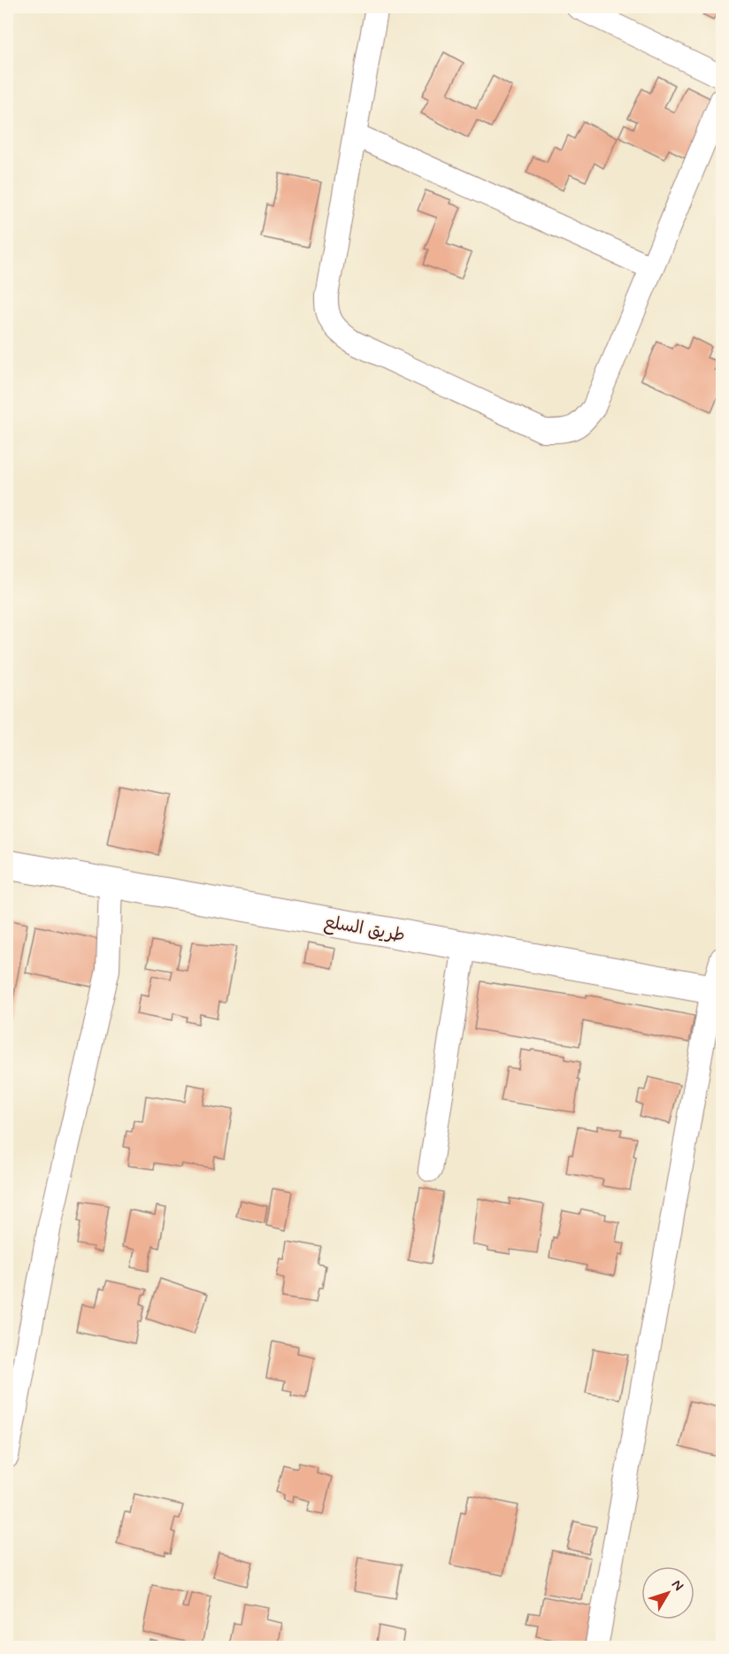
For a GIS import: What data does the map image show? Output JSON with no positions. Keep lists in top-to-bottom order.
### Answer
{
  "streets": {
    "street": ["طريق السلع"]
  },
  "north": "top right"
}
